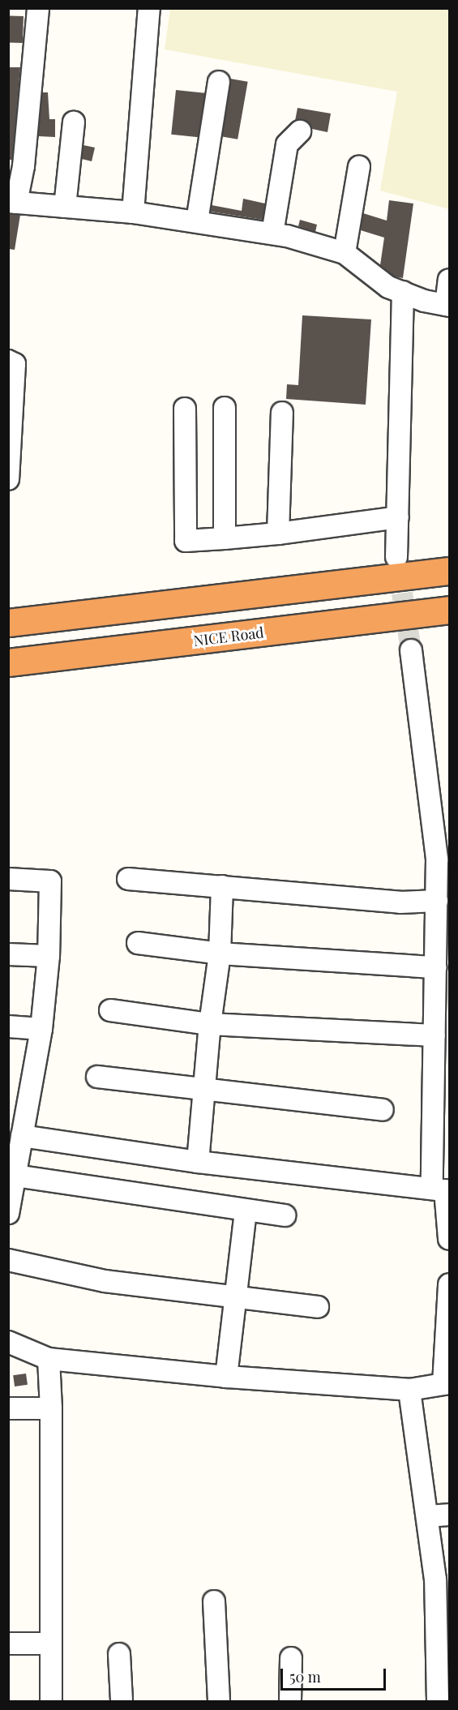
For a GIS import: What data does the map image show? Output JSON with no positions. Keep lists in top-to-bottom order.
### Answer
{
  "streets": {
    "highway": ["NICE Road"]
  },
  "scale_bar": "50 m"
}
